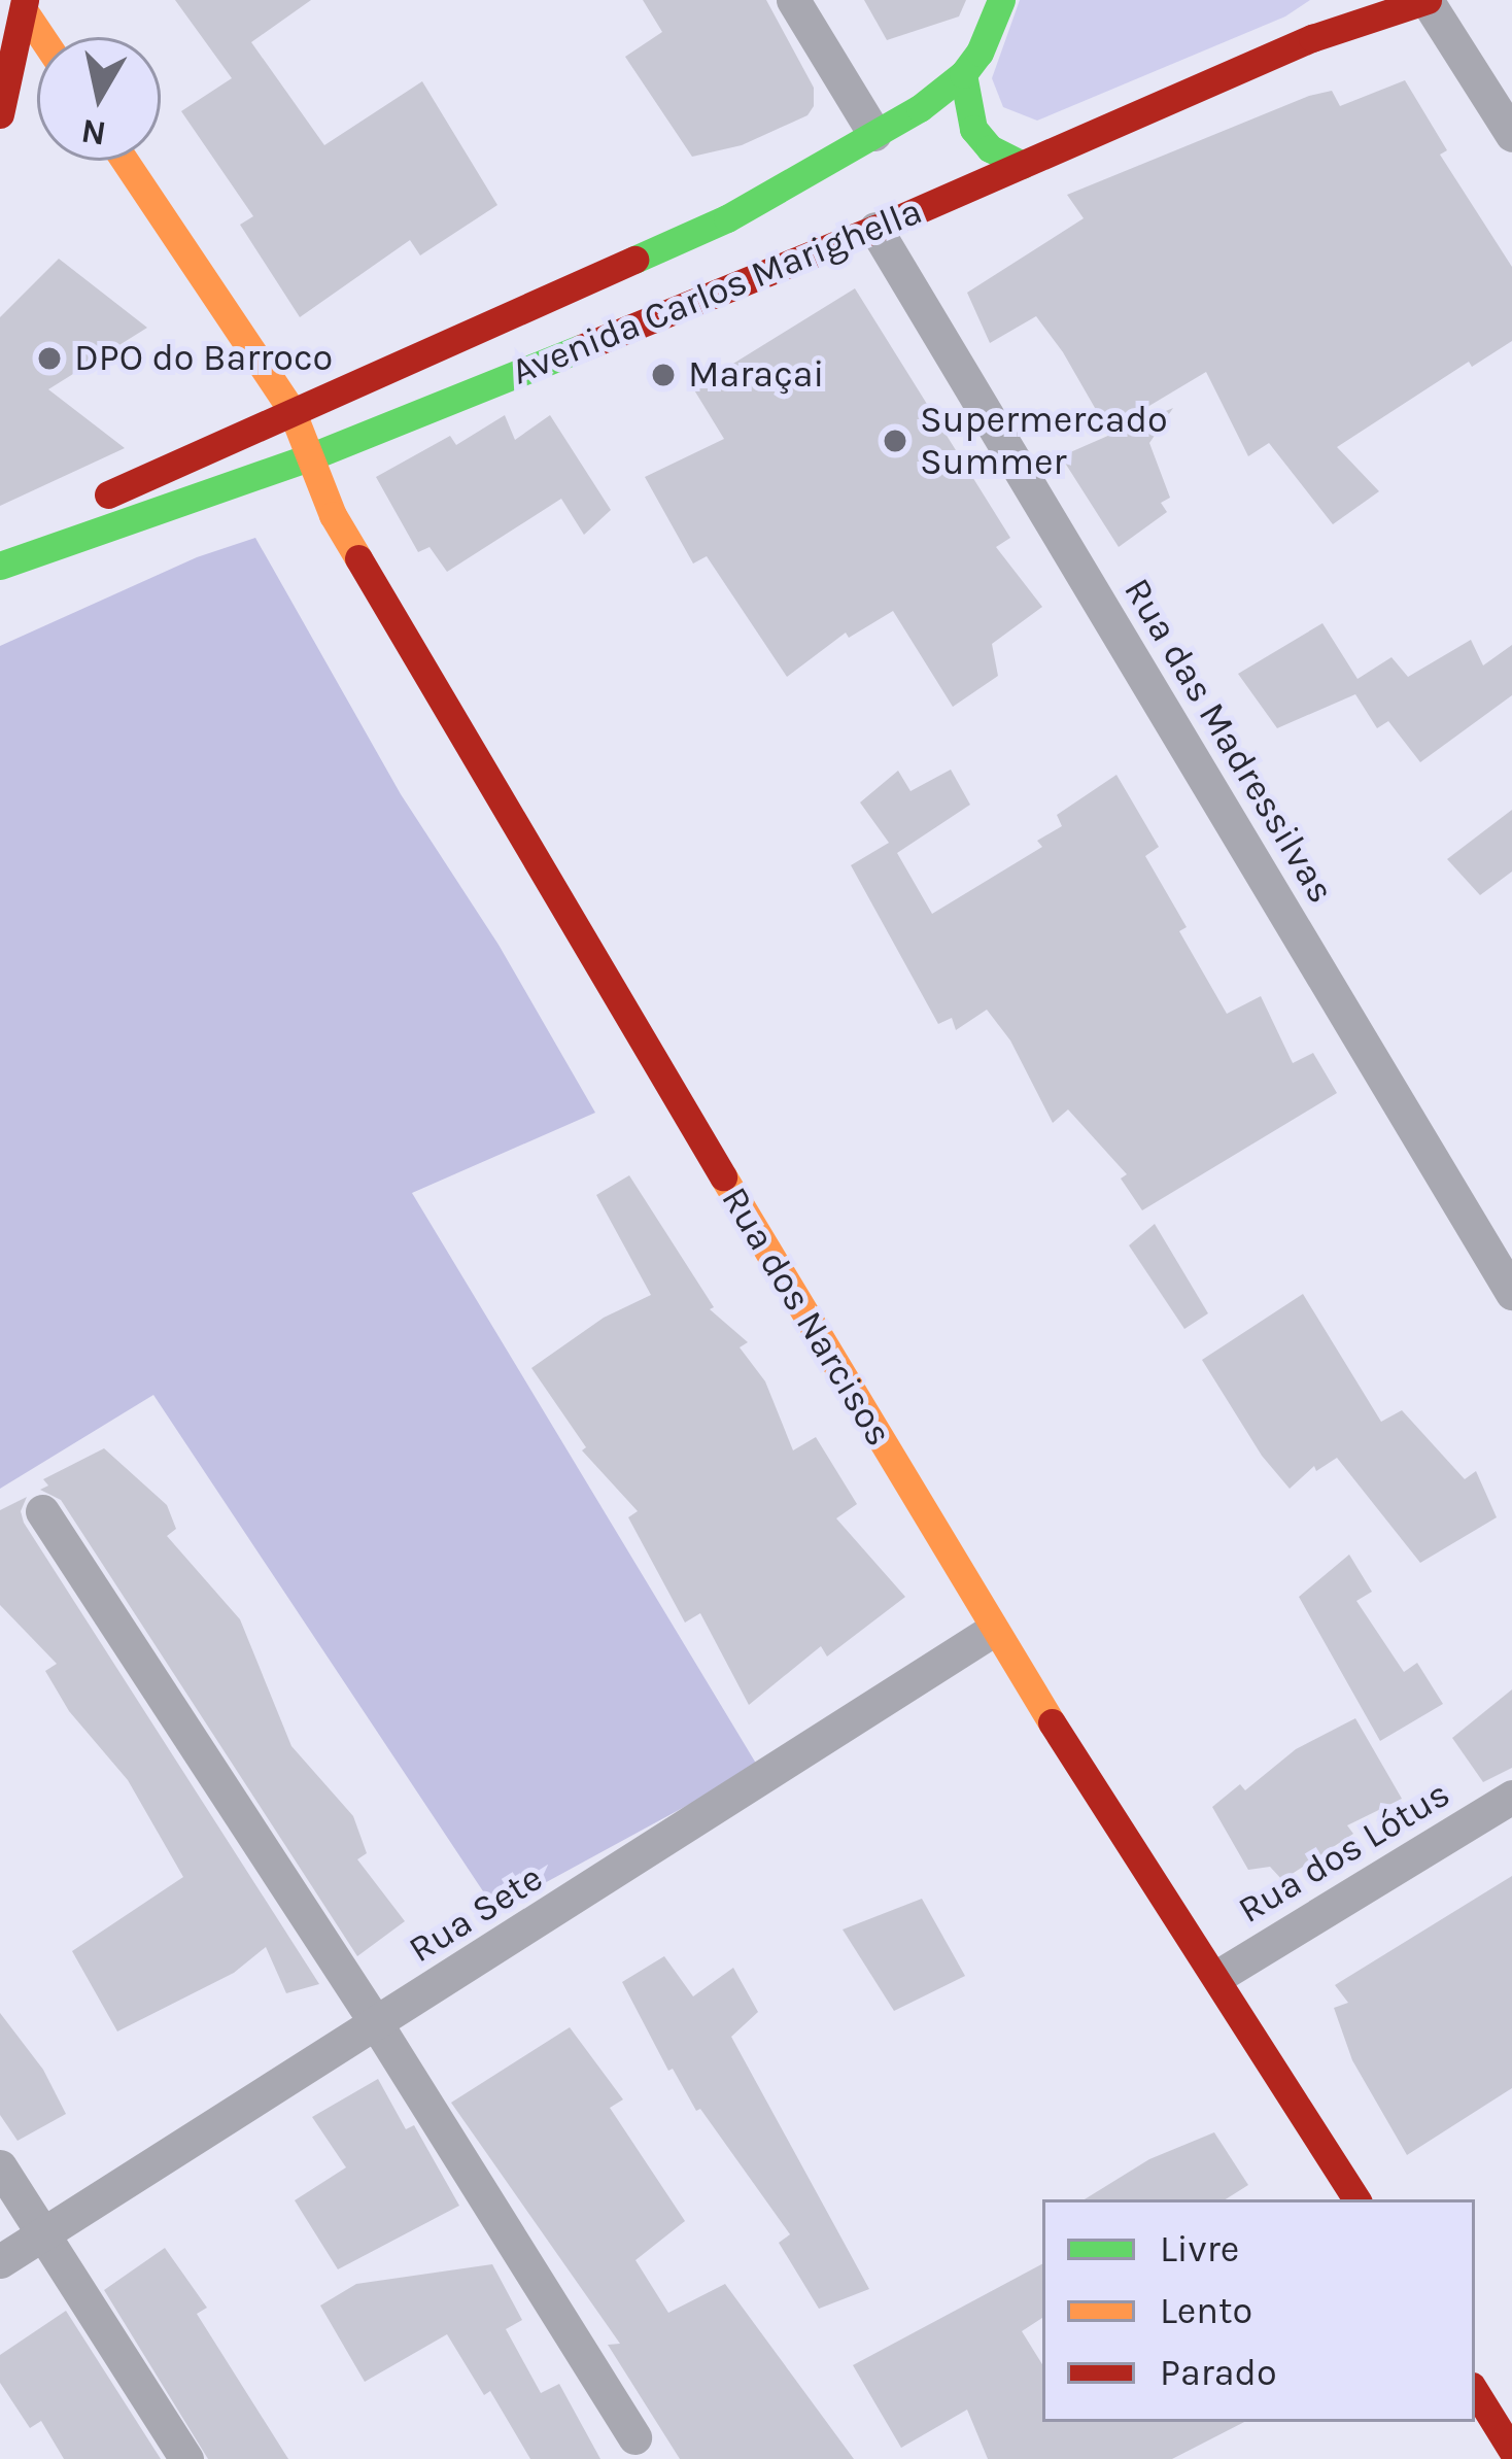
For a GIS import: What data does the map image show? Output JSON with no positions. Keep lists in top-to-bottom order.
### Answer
{
  "streets": {
    "main road": ["Avenida Carlos Marighella", "Rua dos Narcisos"],
    "street": ["Rua das Madressilvas", "Rua dos Lótus", "Rua Sete"]
  },
  "crossings": [
    ["Avenida Carlos Marighella", "Rua das Madressilvas"],
    ["Avenida Carlos Marighella", "Rua dos Narcisos"],
    ["Rua dos Narcisos", "Rua dos Lótus"],
    ["Rua dos Narcisos", "Rua Sete"]
  ],
  "places": ["DPO do Barroco", "Maraçai", "Supermercado Summer"],
  "legend": ["Livre", "Lento", "Parado"],
  "north": "bottom"
}
